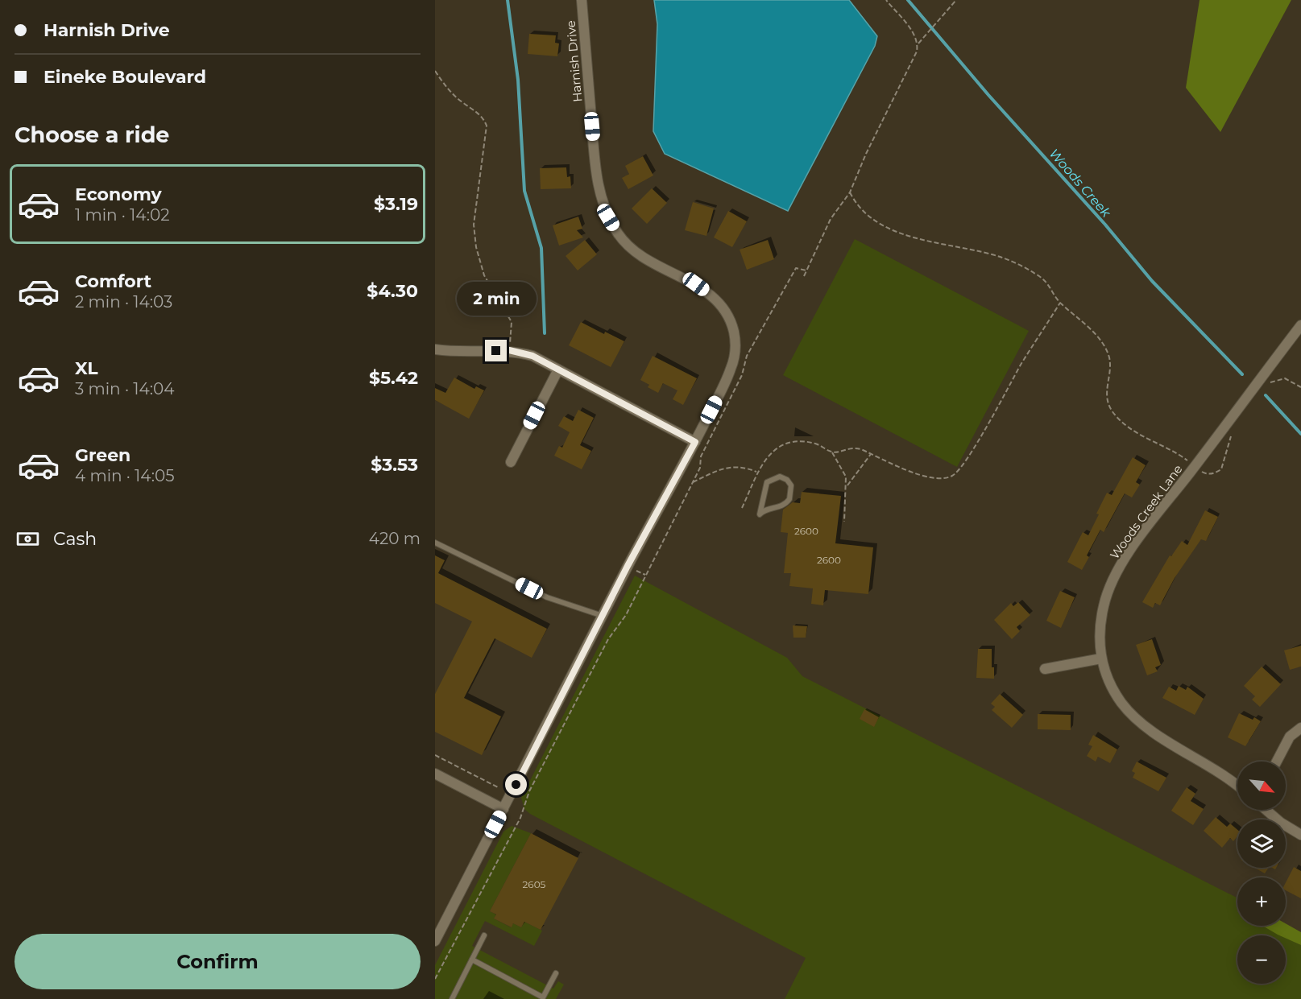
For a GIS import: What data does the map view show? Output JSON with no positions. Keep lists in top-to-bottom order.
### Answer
{
  "streets": {
    "street": ["Harnish Drive", "Woods Creek Lane"]
  },
  "water": ["Woods Creek"],
  "house_numbers": ["2600", "2600", "2605"],
  "north": "bottom right",
  "page": {
    "banner": ["Harnish Drive", "Eineke Boulevard"],
    "heading": "Choose a ride",
    "list": [
      {
        "name": "Economy",
        "note": "1 min · 14:02",
        "value": "$3.19"
      },
      {
        "name": "Comfort",
        "note": "2 min · 14:03",
        "value": "$4.30"
      },
      {
        "name": "XL",
        "note": "3 min · 14:04",
        "value": "$5.42"
      },
      {
        "name": "Green",
        "note": "4 min · 14:05",
        "value": "$3.53"
      }
    ],
    "bubble": "2 min",
    "pay": ["Cash", "420 m"],
    "map_buttons": ["+", "−"],
    "buttons": "Confirm"
  }
}
